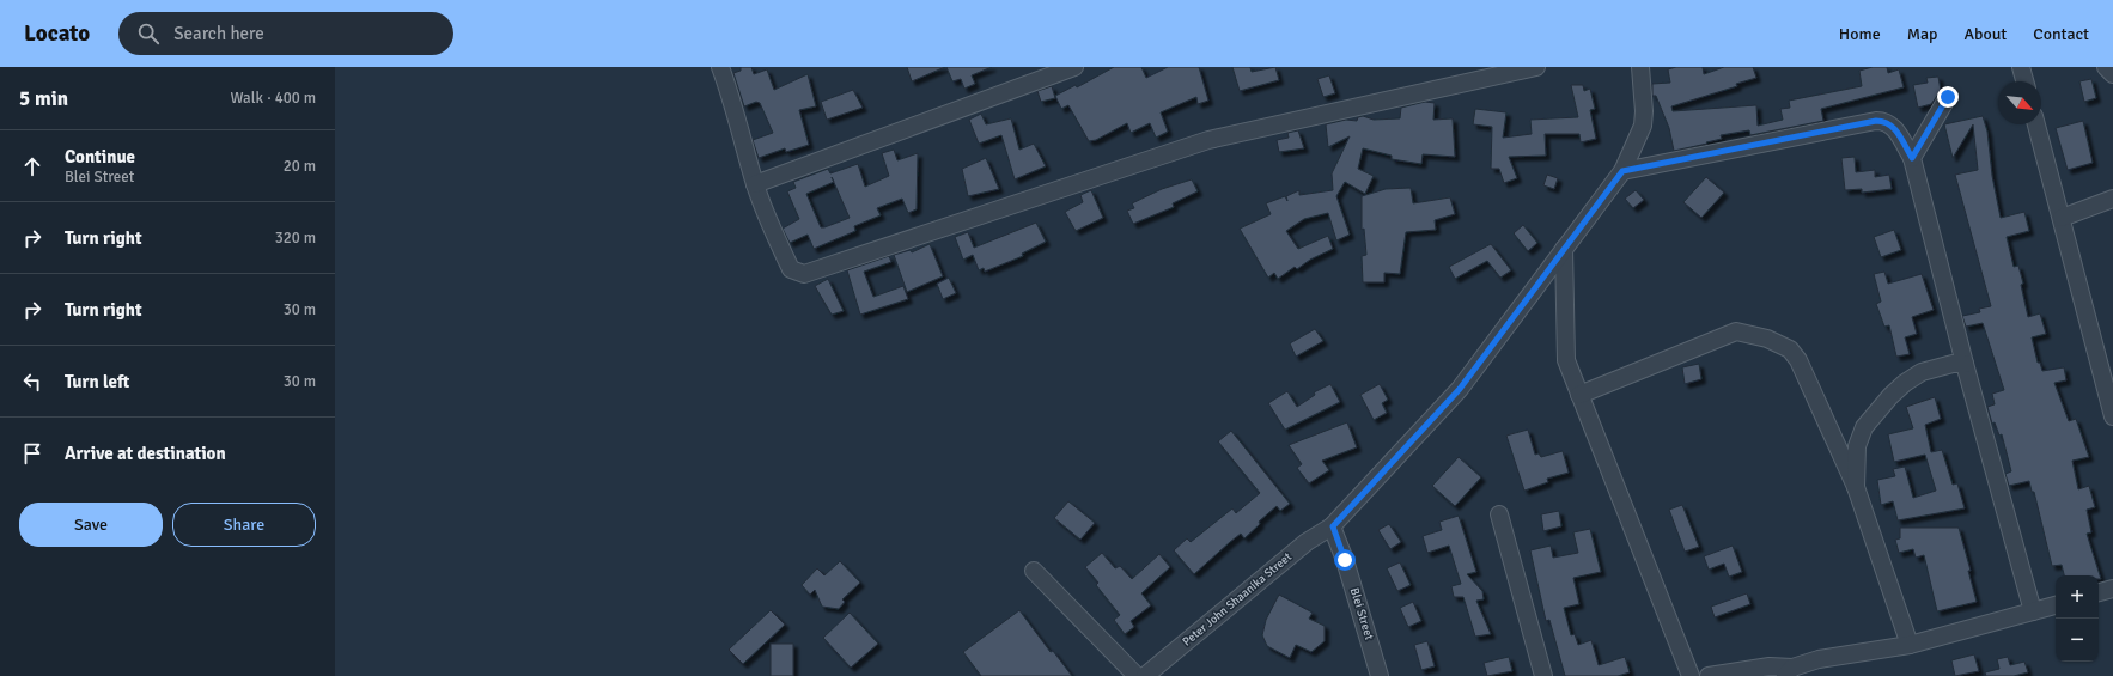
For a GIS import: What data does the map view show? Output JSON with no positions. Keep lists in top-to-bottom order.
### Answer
{
  "streets": {
    "street": ["Peter John Shaanika Street", "Blei Street"]
  },
  "crossings": [
    ["Peter John Shaanika Street", "Blei Street"]
  ],
  "north": "bottom right",
  "page": {
    "header": "Locato",
    "search": "Search here",
    "nav": [
      "Home",
      "Map",
      "About",
      "Contact"
    ],
    "heading": ["5 min", "Walk · 400 m"],
    "list": [
      ["Continue", "Blei Street", "20 m"],
      ["Turn right", "320 m"],
      ["Turn right", "30 m"],
      ["Turn left", "30 m"],
      "Arrive at destination"
    ],
    "buttons": ["Save", "Share"],
    "map_buttons": ["+", "−"]
  }
}
